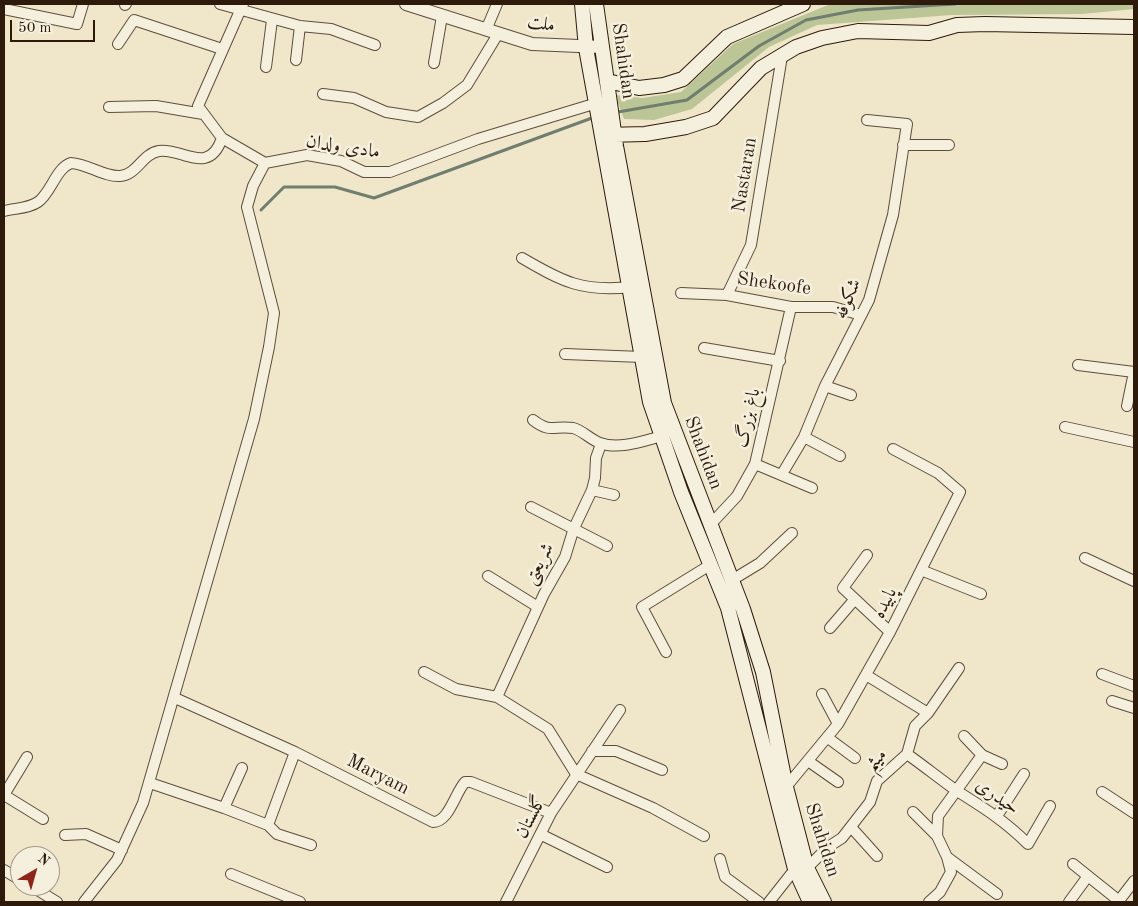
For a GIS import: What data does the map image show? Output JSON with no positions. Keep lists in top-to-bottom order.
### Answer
{
  "streets": {
    "main road": ["Shahidan"],
    "street": [
      "ملت",
      "مادی ولدان",
      "Nastaran",
      "Shekoofe",
      "شکوفه",
      "باغ بزرگ",
      "شریعتی",
      "پابیده",
      "میثم",
      "Maryam",
      "حیدری",
      "گلستان"
    ]
  },
  "crossings": [
    ["ملت", "Shahidan"],
    ["Shahidan", "مادی ولدان"],
    ["Shahidan", "باغ بزرگ"],
    ["Shahidan", "پابیده"],
    ["Shahidan", "میثم"],
    ["Nastaran", "Shekoofe"],
    ["Shekoofe", "شکوفه"],
    ["Shekoofe", "باغ بزرگ"],
    ["میثم", "حیدری"],
    ["Maryam", "گلستان"]
  ],
  "scale_bar": "50 m",
  "north": "top right"
}
